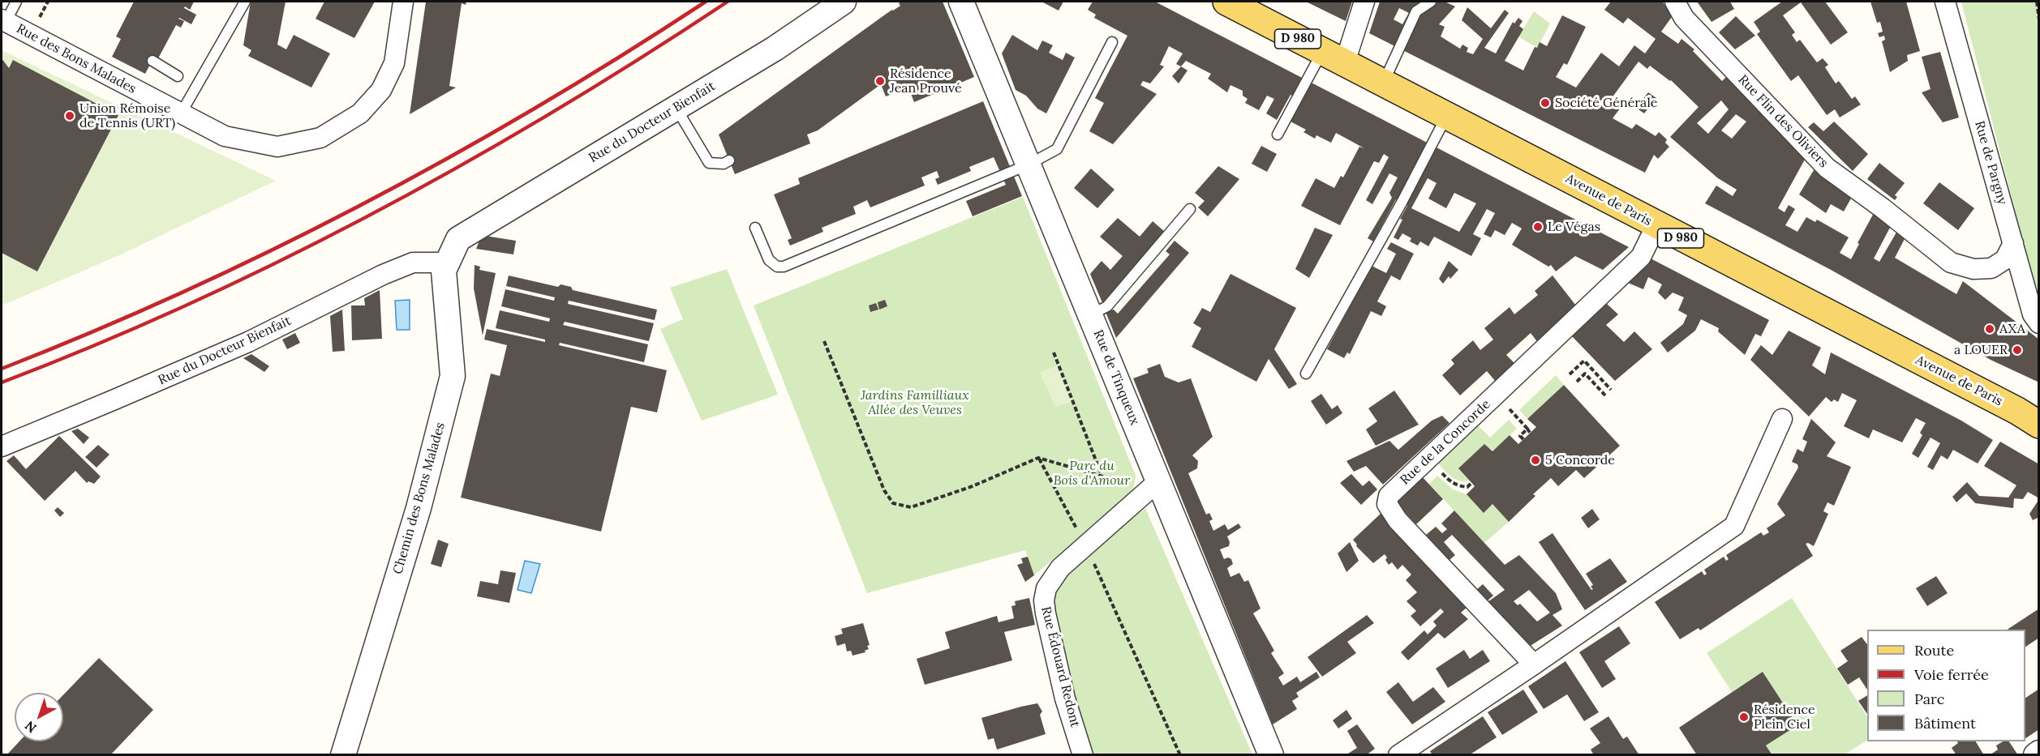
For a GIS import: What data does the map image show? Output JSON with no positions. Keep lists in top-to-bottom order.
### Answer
{
  "streets": {
    "main road": ["D 980", "Avenue de Paris"],
    "street": [
      "Rue des Bons Malades",
      "Rue Flin des Oliviers",
      "Rue du Docteur Bienfait",
      "Rue de Pargny",
      "Rue de Tinqueux",
      "Rue de la Concorde",
      "Chemin des Bons Malades",
      "Rue Édouard Redont"
    ]
  },
  "crossings": [
    ["Rue Flin des Oliviers", "Rue de Pargny"],
    ["Rue du Docteur Bienfait", "Chemin des Bons Malades"],
    ["Avenue de Paris", "Rue de la Concorde"],
    ["Rue de Tinqueux", "Rue Édouard Redont"]
  ],
  "parks": ["Jardins Familliaux Allée des Veuves", "Parc du Bois d'Amour"],
  "places": [
    "Résidence Jean Prouvé",
    "Société Générale",
    "Union Rémoise de Tennis (URT)",
    "Le Végas",
    "AXA",
    "a LOUER",
    "5 Concorde",
    "Résidence Plein Ciel"
  ],
  "legend": [
    "Route",
    "Voie ferrée",
    "Parc",
    "Bâtiment"
  ],
  "north": "bottom left"
}
